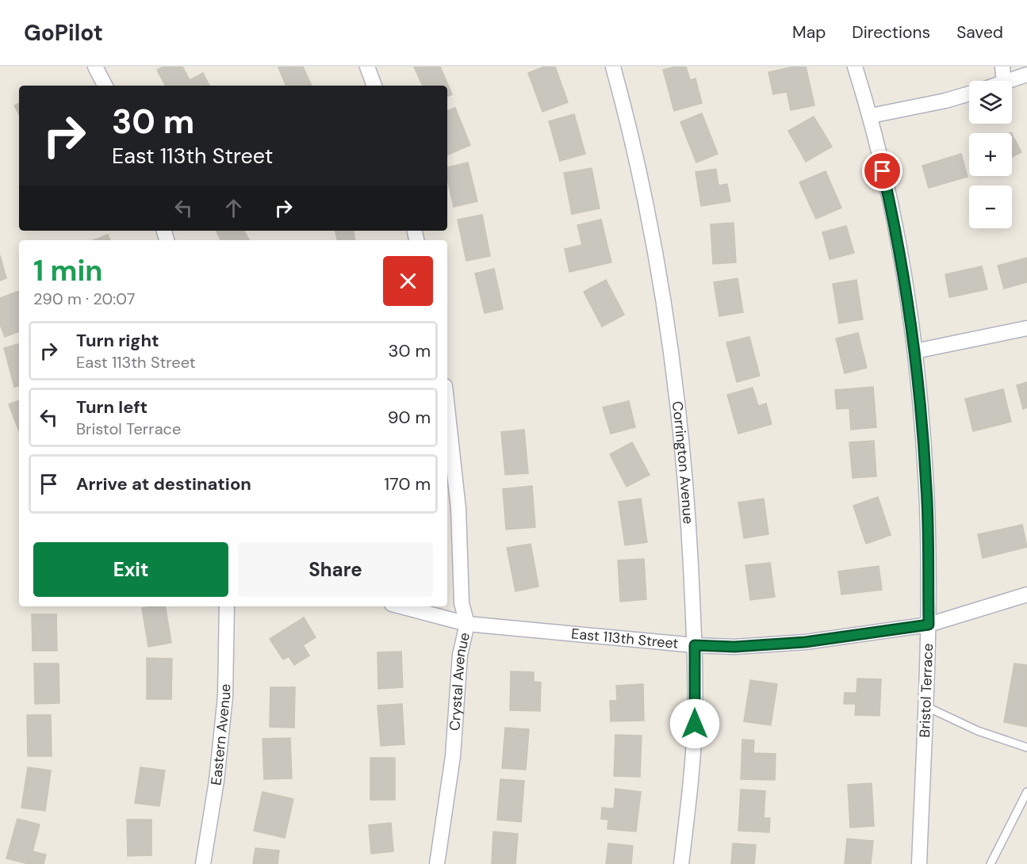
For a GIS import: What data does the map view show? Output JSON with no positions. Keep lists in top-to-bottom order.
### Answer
{
  "streets": {
    "street": [
      "Corrington Avenue",
      "East 113th Street",
      "Crystal Avenue",
      "Bristol Terrace",
      "Eastern Avenue"
    ]
  },
  "crossings": [
    ["Corrington Avenue", "East 113th Street"],
    ["East 113th Street", "Crystal Avenue"],
    ["East 113th Street", "Bristol Terrace"]
  ],
  "page": {
    "header": "GoPilot",
    "nav": ["Map", "Directions", "Saved"],
    "map_buttons": ["+", "−"],
    "turn": ["30 m", "East 113th Street"],
    "heading": ["1 min", "290 m · 20:07"],
    "list": [
      {
        "name": "Turn right",
        "note": "East 113th Street",
        "value": "30 m"
      },
      {
        "name": "Turn left",
        "note": "Bristol Terrace",
        "value": "90 m"
      },
      {
        "name": "Arrive at destination",
        "value": "170 m"
      }
    ],
    "buttons": ["Exit", "Share"]
  }
}
